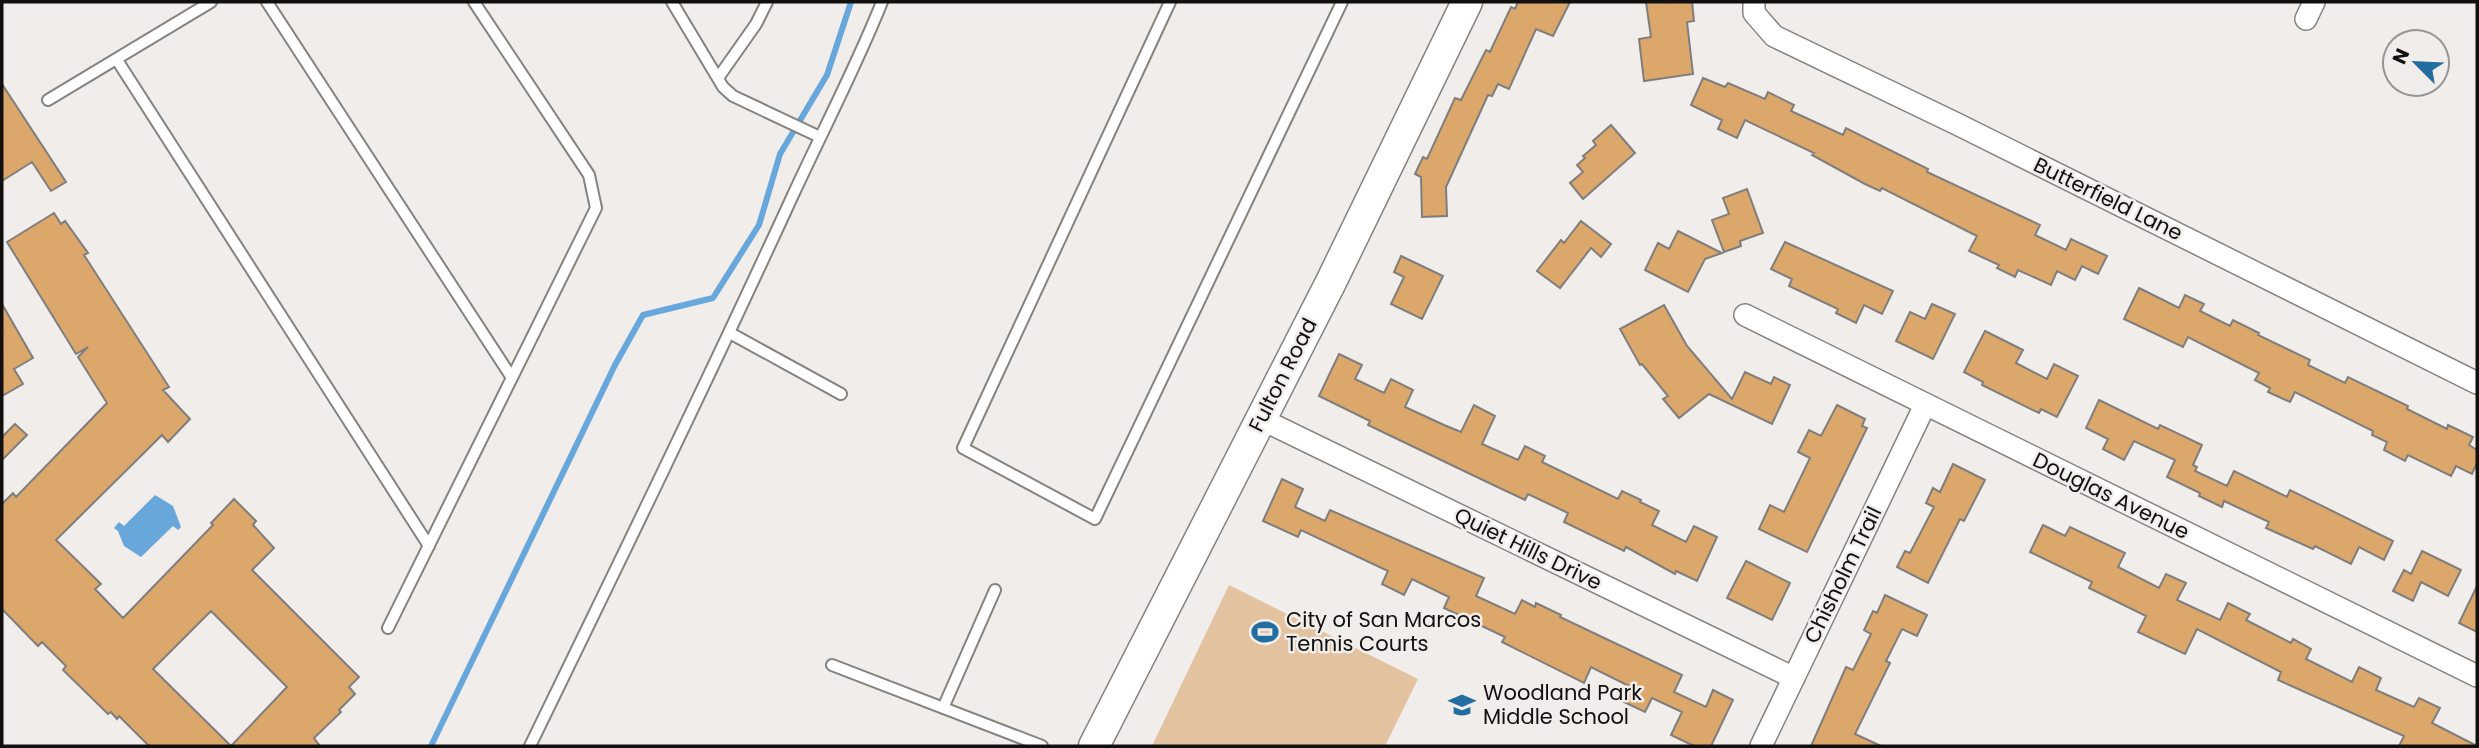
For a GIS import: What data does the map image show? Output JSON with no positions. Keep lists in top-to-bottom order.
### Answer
{
  "streets": {
    "street": [
      "Butterfield Lane",
      "Fulton Road",
      "Douglas Avenue",
      "Quiet Hills Drive",
      "Chisholm Trail"
    ]
  },
  "crossings": [
    ["Fulton Road", "Quiet Hills Drive"],
    ["Douglas Avenue", "Chisholm Trail"],
    ["Quiet Hills Drive", "Chisholm Trail"]
  ],
  "places": {
    "sports": ["City of San Marcos Tennis Courts"],
    "school or university": ["Woodland Park Middle School"]
  },
  "north": "top left"
}
